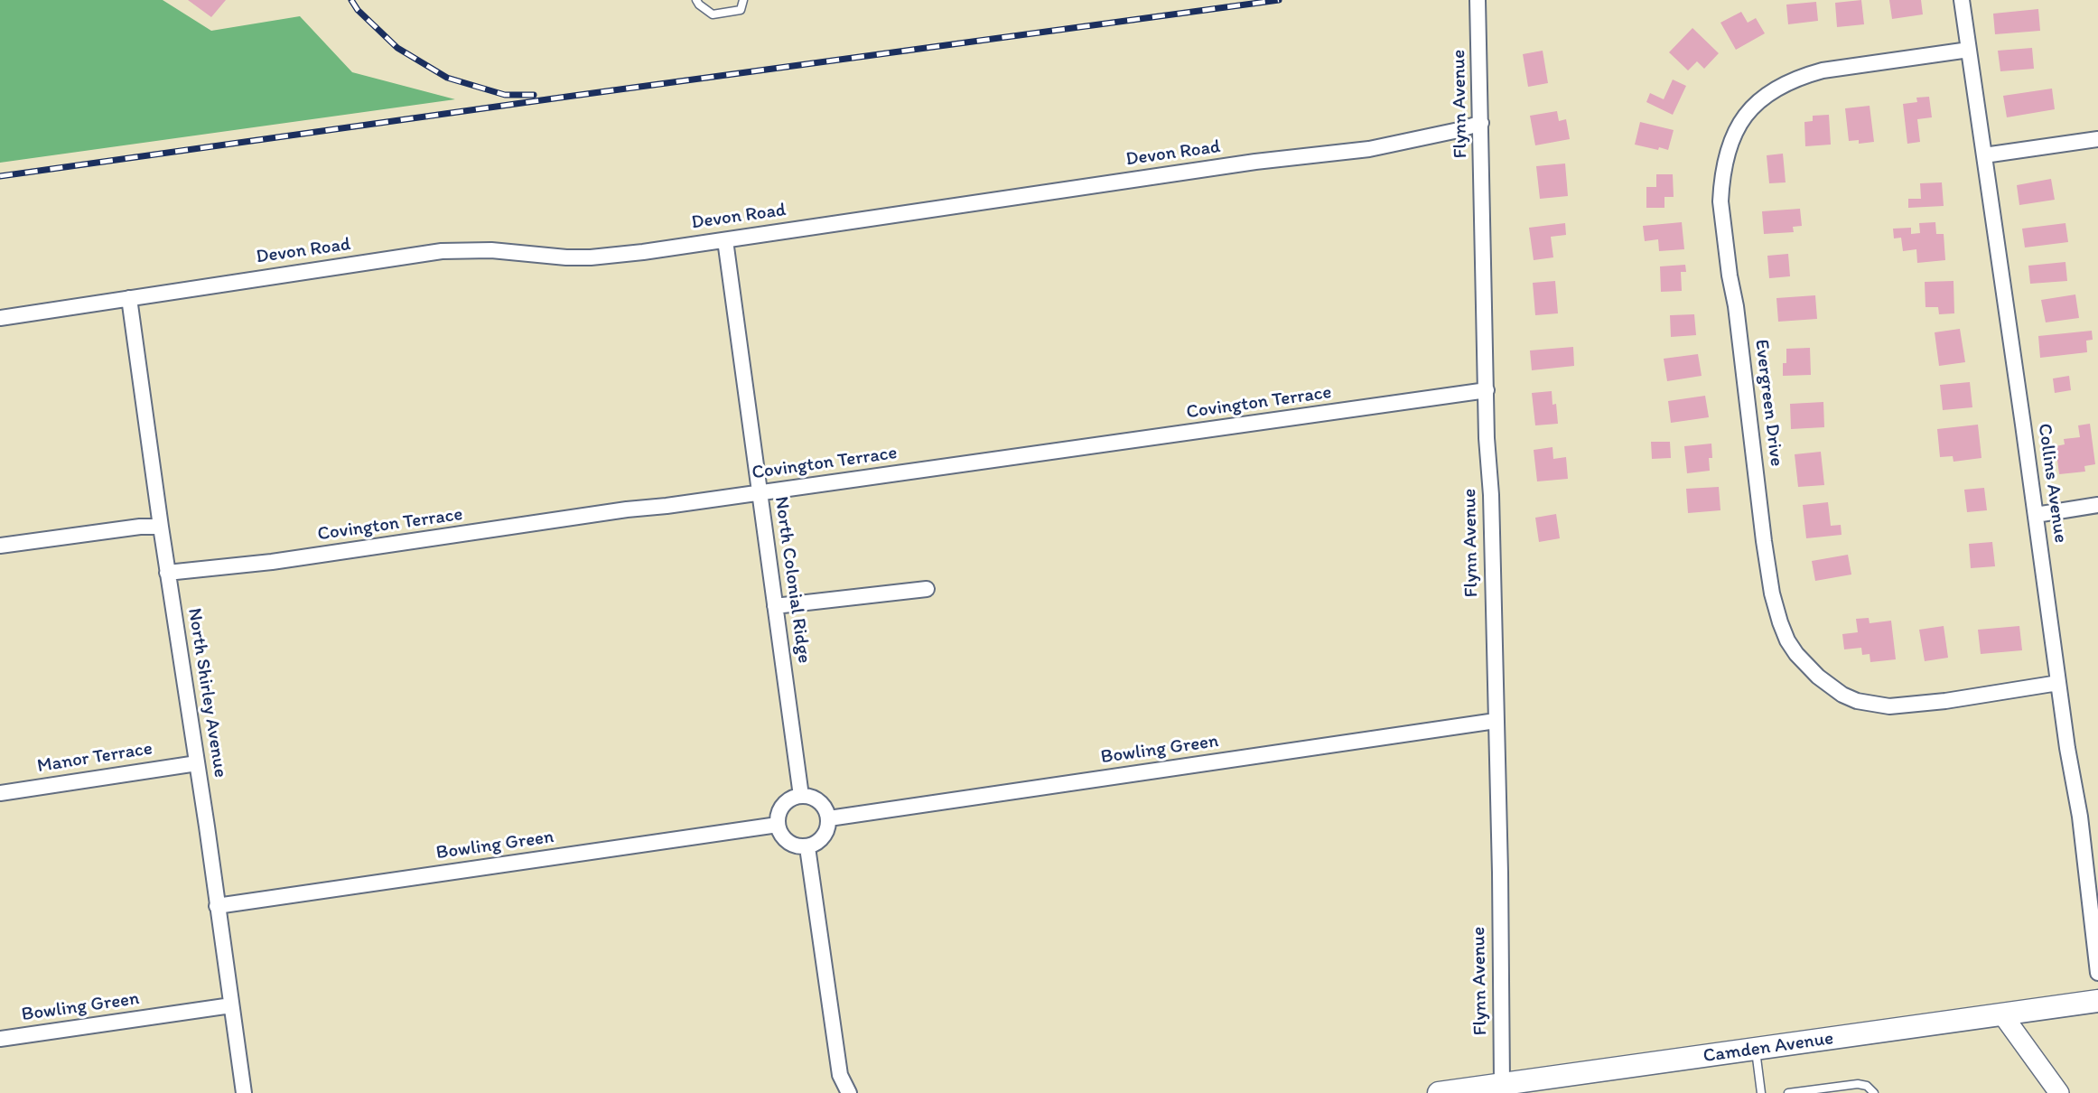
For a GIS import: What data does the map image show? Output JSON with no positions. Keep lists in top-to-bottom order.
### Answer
{
  "streets": {
    "main road": ["Camden Avenue"],
    "street": [
      "Flynn Avenue",
      "Devon Road",
      "Covington Terrace",
      "Evergreen Drive",
      "Collins Avenue",
      "North Colonial Ridge",
      "North Shirley Avenue",
      "Bowling Green",
      "Manor Terrace"
    ]
  },
  "crossings": [
    ["Flynn Avenue", "Devon Road"],
    ["Flynn Avenue", "Covington Terrace"],
    ["Flynn Avenue", "Bowling Green"],
    ["Flynn Avenue", "Camden Avenue"],
    ["Devon Road", "North Colonial Ridge"],
    ["Devon Road", "North Shirley Avenue"],
    ["Covington Terrace", "North Colonial Ridge"],
    ["Covington Terrace", "North Shirley Avenue"],
    ["Evergreen Drive", "Collins Avenue"],
    ["North Colonial Ridge", "Bowling Green"],
    ["North Shirley Avenue", "Bowling Green"],
    ["North Shirley Avenue", "Manor Terrace"]
  ]
}
